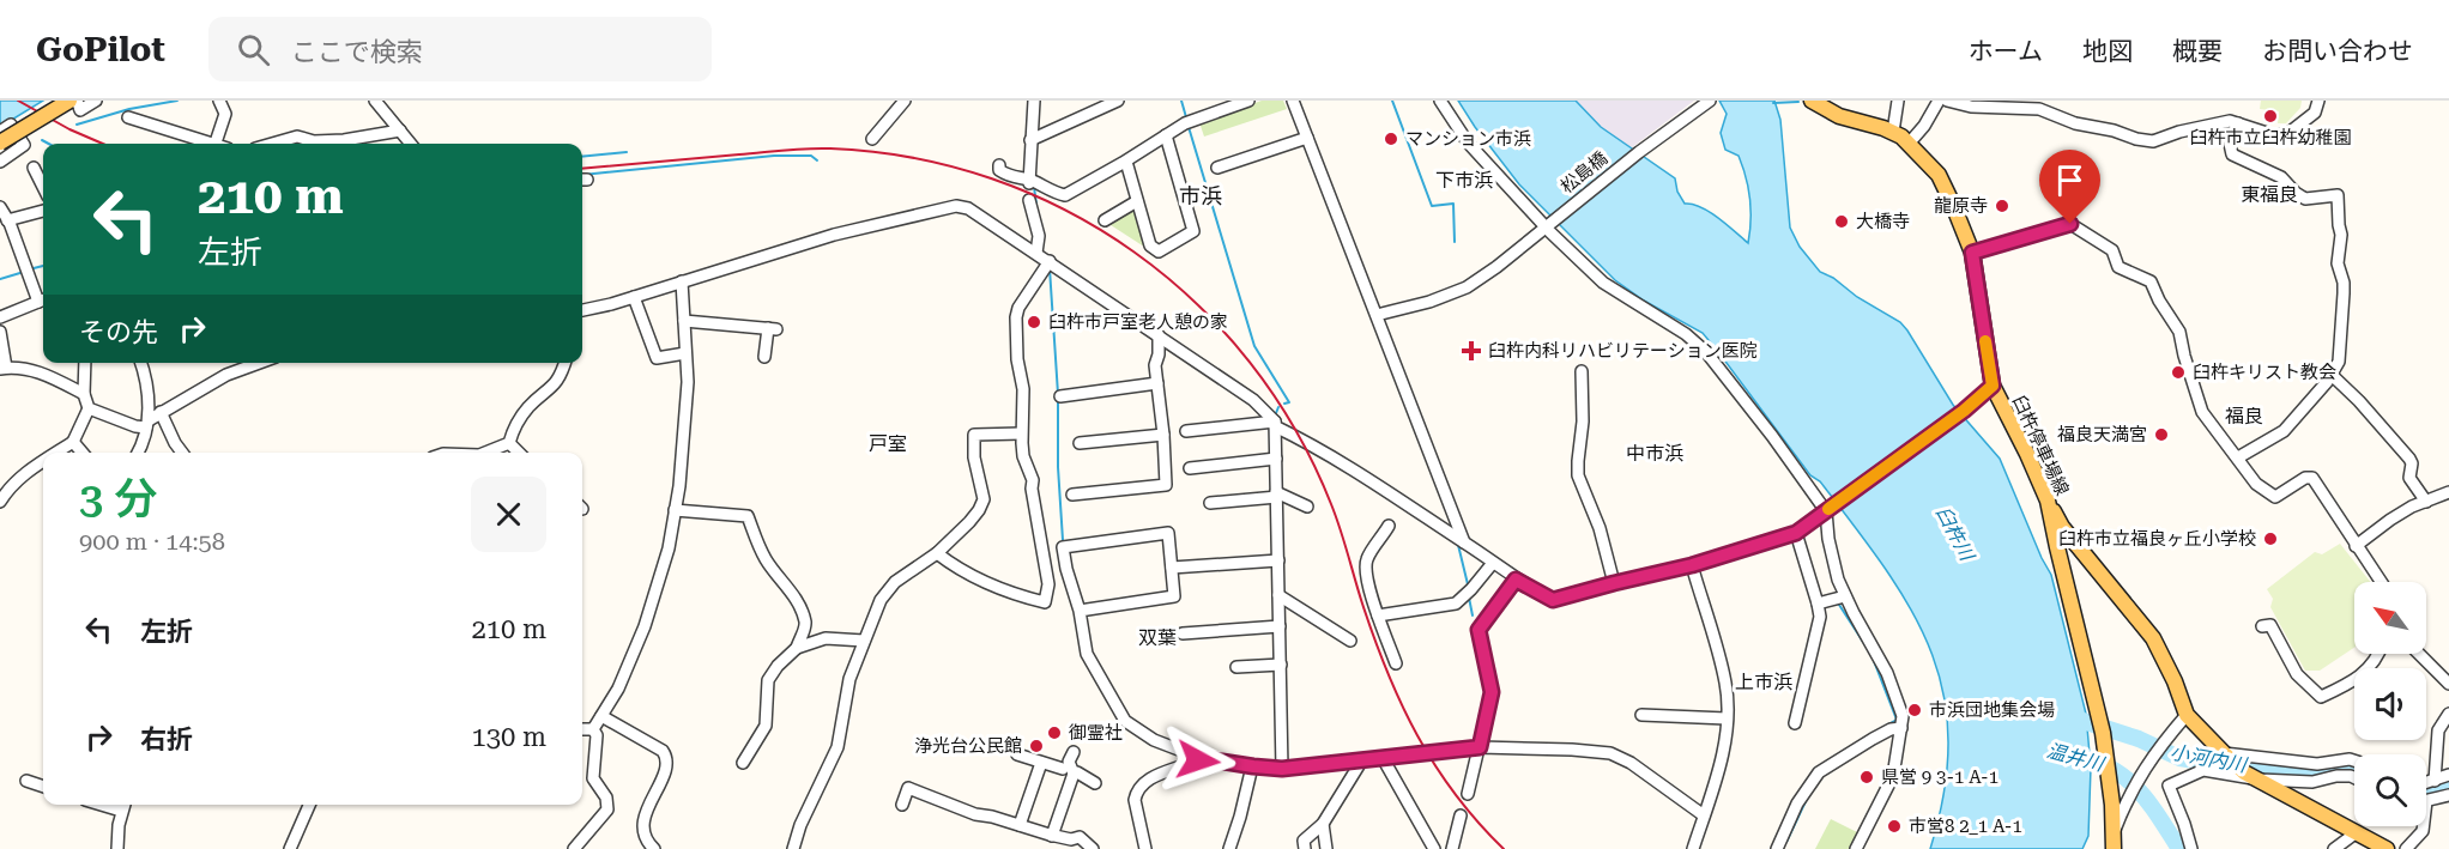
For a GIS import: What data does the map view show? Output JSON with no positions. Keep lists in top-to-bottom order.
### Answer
{
  "streets": {
    "main road": ["臼杵停車場線"],
    "street": ["松島橋"]
  },
  "districts": [
    "下市浜",
    "東福良",
    "市浜",
    "福良",
    "戸室",
    "中市浜",
    "双葉",
    "上市浜"
  ],
  "water": ["臼杵川", "温井川", "小河内川"],
  "places": {
    "other": [
      "臼杵市立臼杵幼稚園",
      "マンション市浜",
      "龍原寺",
      "大橋寺",
      "臼杵市戸室老人憩の家",
      "臼杵キリスト教会",
      "福良天満宮",
      "臼杵市立福良ヶ丘小学校",
      "市浜団地集会場",
      "御霊社",
      "浄光台公民館",
      "県営 9 3-1 A-1",
      "市営8 2_1 A-1"
    ],
    "health": ["臼杵内科リハビリテーション医院"]
  },
  "north": "top left",
  "page": {
    "header": "GoPilot",
    "search": "ここで検索",
    "nav": [
      "ホーム",
      "地図",
      "概要",
      "お問い合わせ"
    ],
    "turn": ["210 m", "左折"],
    "then": "その先",
    "heading": ["3 分", "900 m · 14:58"],
    "list": [
      {
        "name": "左折",
        "value": "210 m"
      },
      {
        "name": "右折",
        "value": "130 m"
      }
    ]
  }
}
